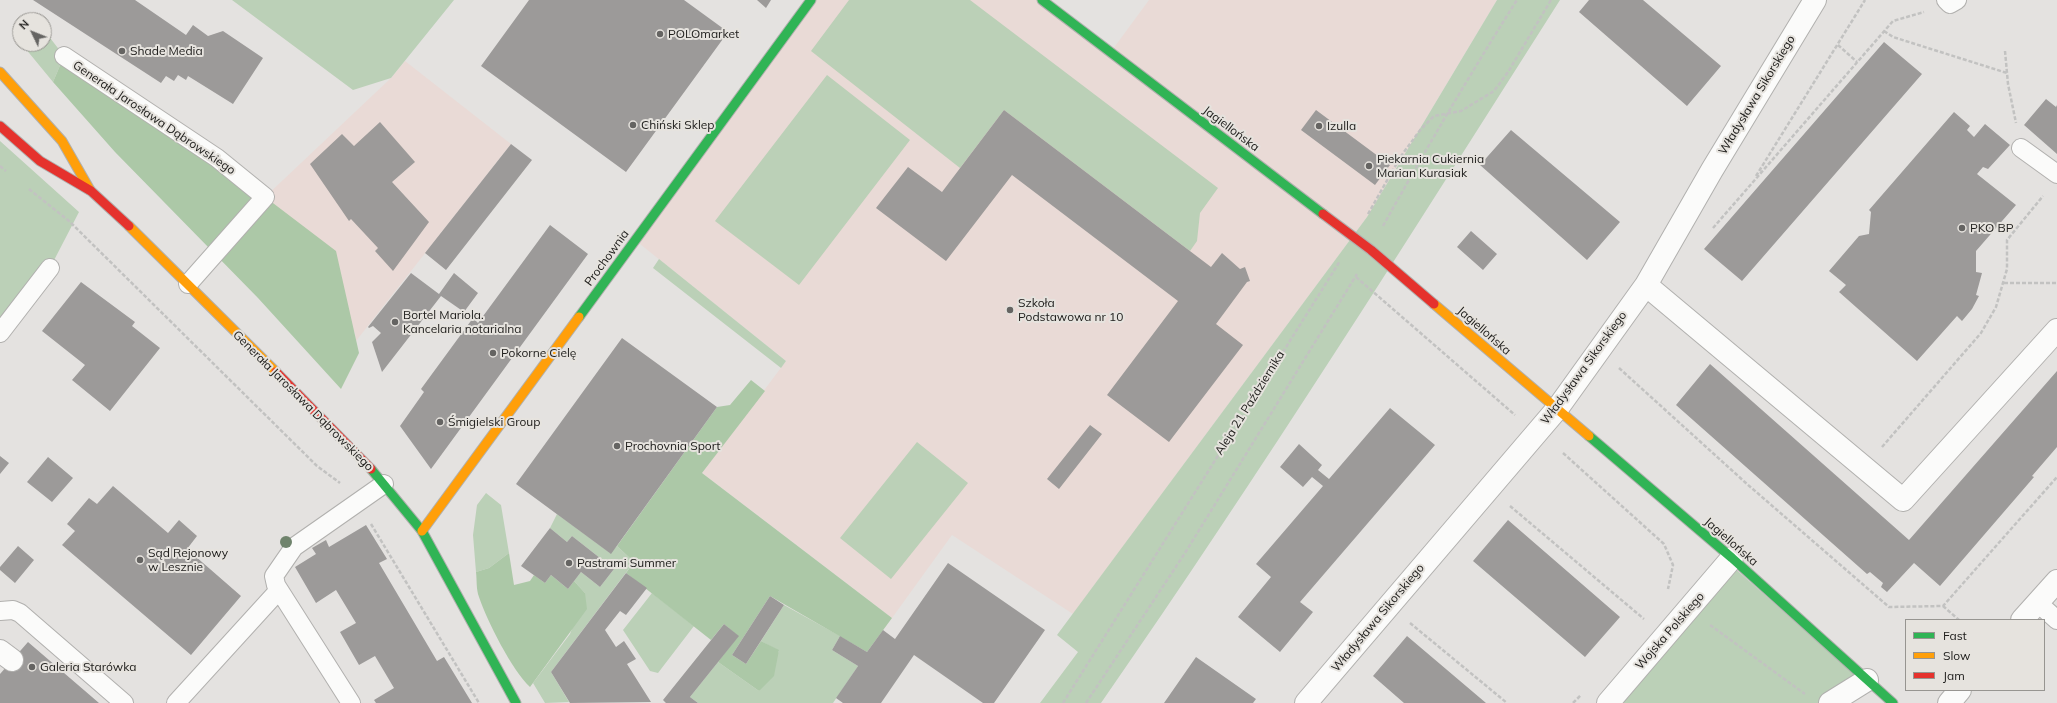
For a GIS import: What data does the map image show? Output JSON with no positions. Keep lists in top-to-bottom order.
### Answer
{
  "streets": {
    "street": [
      "Władysława Sikorskiego",
      "Generała Jarosława Dąbrowskiego",
      "Jagiellońska",
      "Prochownia",
      "Wojska Polskiego"
    ],
    "path": ["Aleja 21 Października"]
  },
  "crossings": [
    ["Władysława Sikorskiego", "Jagiellońska"],
    ["Generała Jarosława Dąbrowskiego", "Prochownia"],
    ["Jagiellońska", "Aleja 21 Października"],
    ["Jagiellońska", "Wojska Polskiego"]
  ],
  "places": [
    "POLOmarket",
    "Shade Media",
    "Chiński Sklep",
    "Izulla",
    "Piekarnia Cukiernia Marian Kurasiak",
    "PKO BP",
    "Szkoła Podstawowa nr 10",
    "Bortel Mariola. Kancelaria notarialna",
    "Pokorne Cielę",
    "Śmigielski Group",
    "Prochovnia Sport",
    "Sąd Rejonowy w Lesznie",
    "Pastrami Summer",
    "Galeria Starówka"
  ],
  "legend": ["Fast", "Slow", "Jam"],
  "north": "top left"
}
